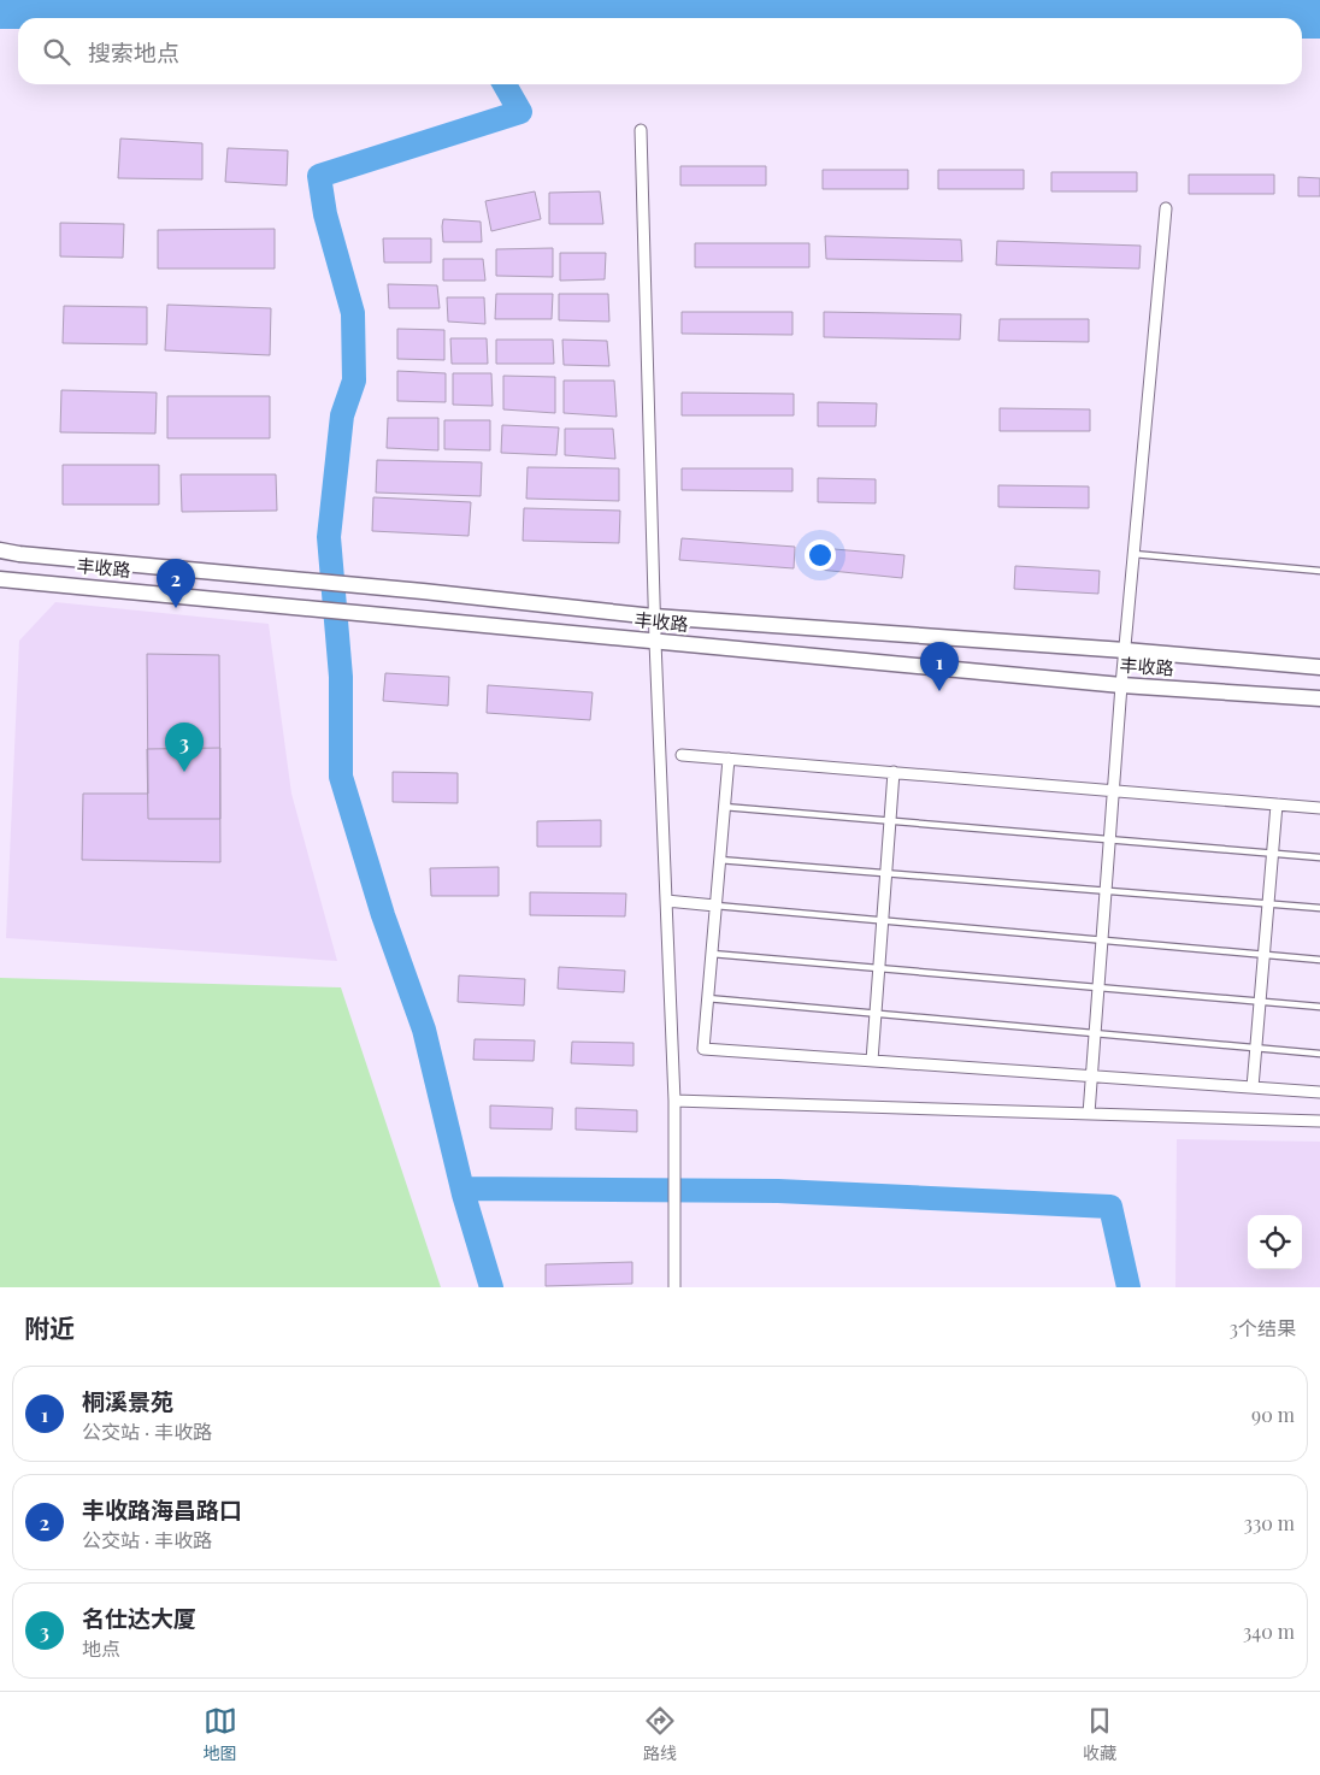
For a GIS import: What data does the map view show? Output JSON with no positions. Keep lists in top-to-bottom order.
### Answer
{
  "streets": {
    "main road": ["丰收路"]
  },
  "page": {
    "search": "搜索地点",
    "pins": ["2", "1", "3"],
    "heading": ["附近", "3个结果"],
    "list": [
      {
        "mark": "1",
        "name": "桐溪景苑",
        "note": "公交站 · 丰收路",
        "value": "90 m"
      },
      {
        "mark": "2",
        "name": "丰收路海昌路口",
        "note": "公交站 · 丰收路",
        "value": "330 m"
      },
      {
        "mark": "3",
        "name": "名仕达大厦",
        "note": "地点",
        "value": "340 m"
      }
    ],
    "nav": ["地图", "路线", "收藏"]
  }
}
